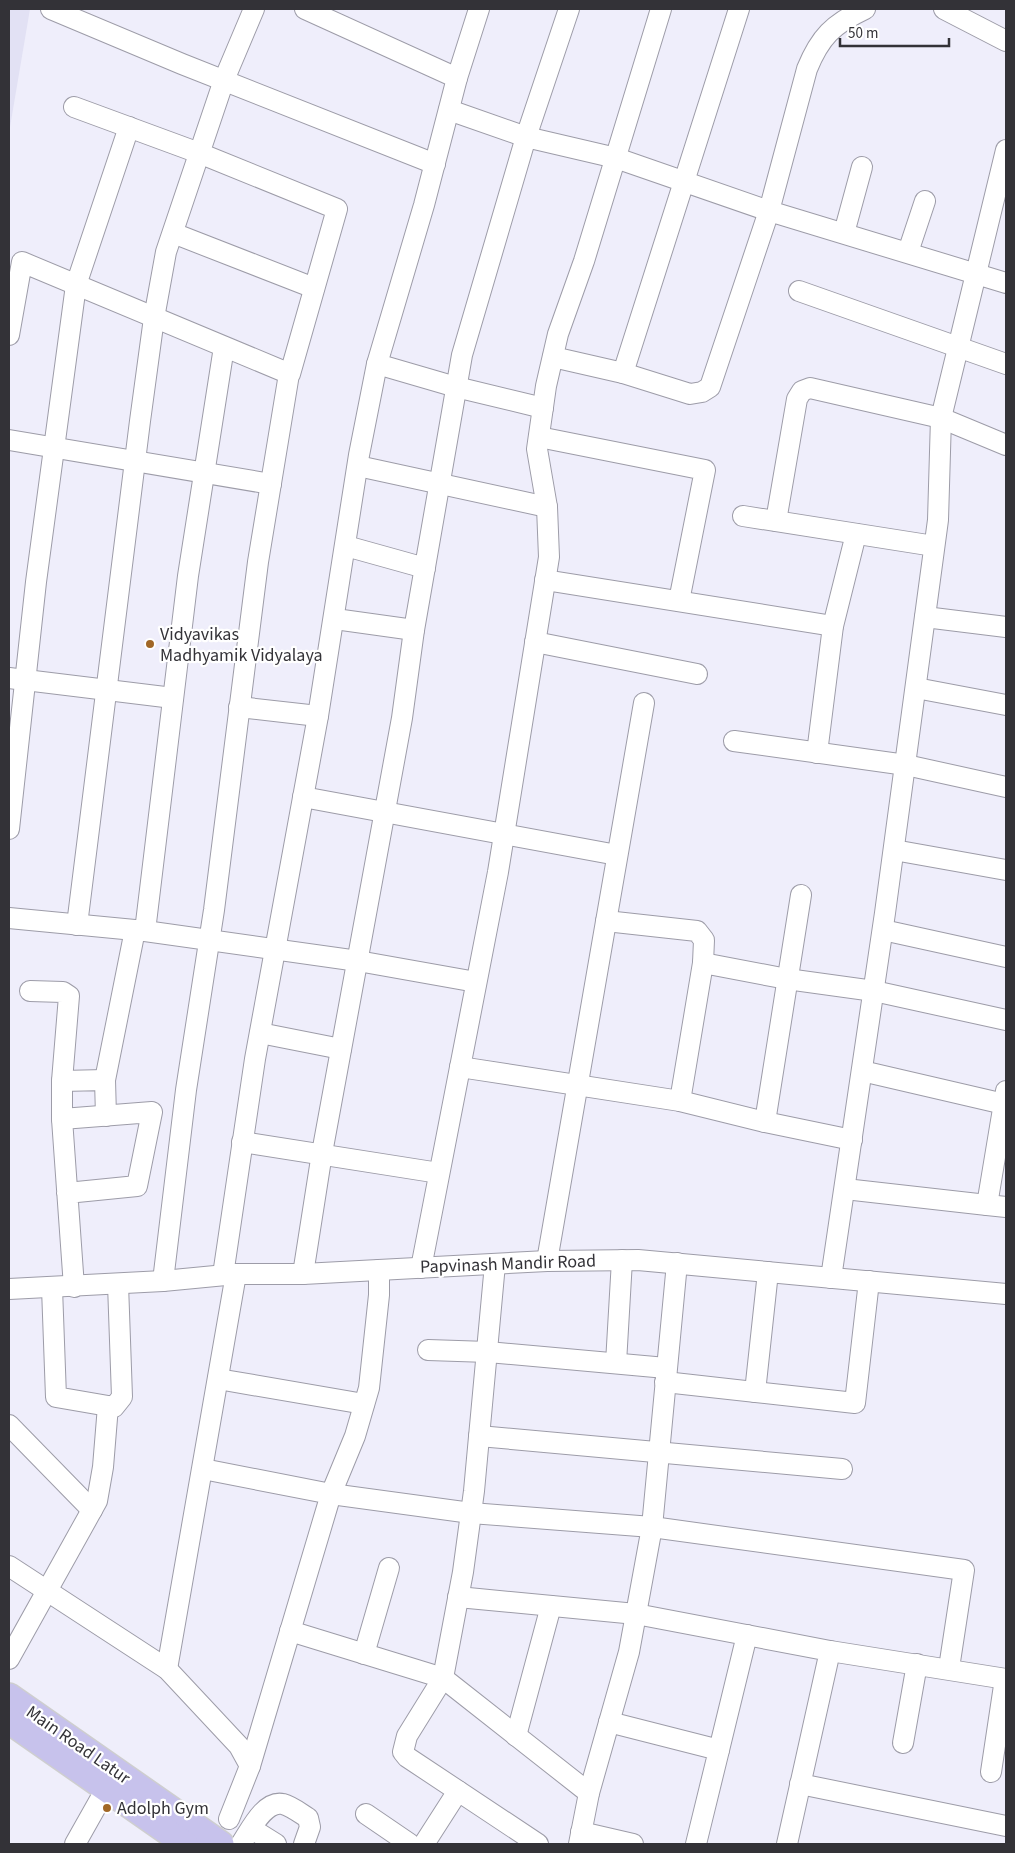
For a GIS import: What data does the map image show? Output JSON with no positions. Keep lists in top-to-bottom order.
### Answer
{
  "streets": {
    "main road": ["Main Road Latur"],
    "street": ["Papvinash Mandir Road"]
  },
  "places": ["Vidyavikas Madhyamik Vidyalaya", "Adolph Gym"],
  "scale_bar": "50 m"
}
